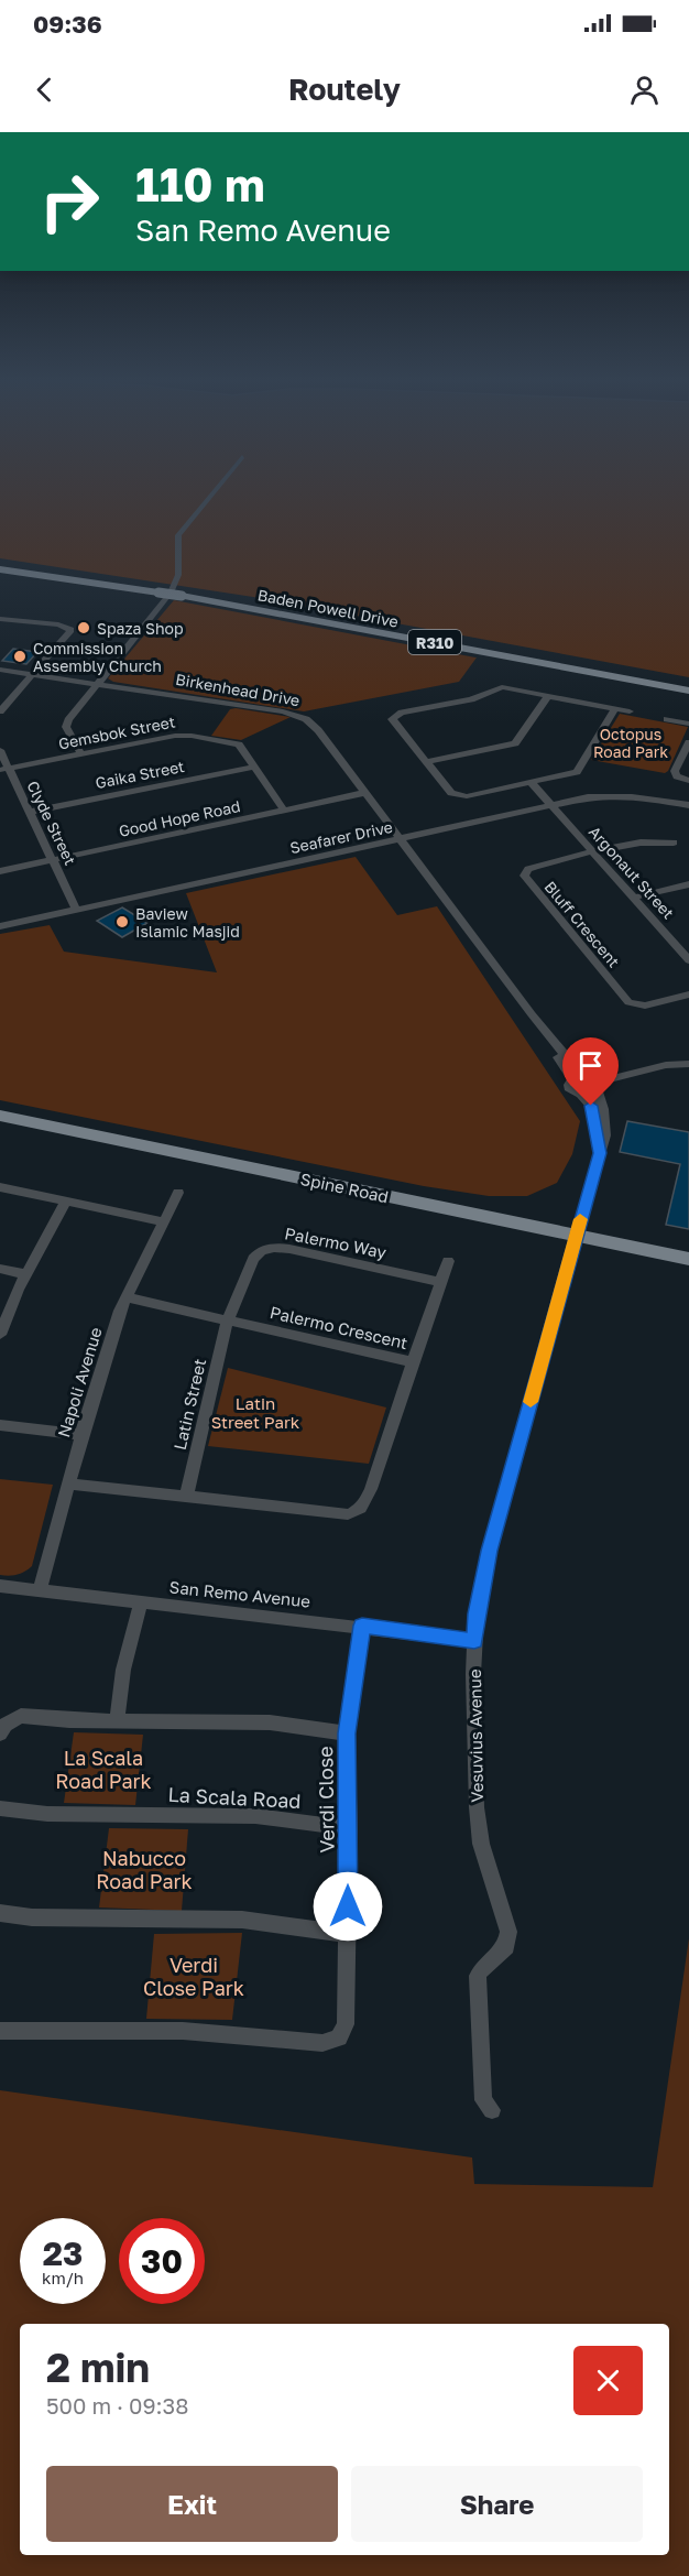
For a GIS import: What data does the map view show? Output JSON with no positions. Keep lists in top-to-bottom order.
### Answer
{
  "streets": {
    "main road": ["Baden Powell Drive", "R310", "Spine Road"],
    "street": [
      "Birkenhead Drive",
      "Gemsbok Street",
      "Gaika Street",
      "Good Hope Road",
      "Clyde Street",
      "Seafarer Drive",
      "Argonaut Street",
      "Bluff Crescent",
      "Palermo Way",
      "Palermo Crescent",
      "Napoli Avenue",
      "Latin Street",
      "San Remo Avenue",
      "Vesuvius Avenue",
      "La Scala Road",
      "Verdi Close"
    ]
  },
  "crossings": [
    ["Birkenhead Drive", "Good Hope Road"],
    ["Birkenhead Drive", "Seafarer Drive"],
    ["Birkenhead Drive", "Spine Road"],
    ["Birkenhead Drive", "Vesuvius Avenue"],
    ["Gemsbok Street", "Gaika Street"],
    ["Gemsbok Street", "Good Hope Road"],
    ["Gemsbok Street", "Clyde Street"],
    ["Gaika Street", "Clyde Street"],
    ["Good Hope Road", "Clyde Street"],
    ["Clyde Street", "Seafarer Drive"],
    ["Seafarer Drive", "Argonaut Street"],
    ["Argonaut Street", "Bluff Crescent"],
    ["Spine Road", "Vesuvius Avenue"],
    ["Palermo Way", "Palermo Crescent"],
    ["Palermo Way", "Latin Street"],
    ["Palermo Crescent", "Napoli Avenue"],
    ["Palermo Crescent", "Latin Street"],
    ["Napoli Avenue", "San Remo Avenue"],
    ["San Remo Avenue", "Vesuvius Avenue"],
    ["San Remo Avenue", "Verdi Close"],
    ["La Scala Road", "Verdi Close"]
  ],
  "parks": [
    "Octopus Road Park",
    "Latin Street Park",
    "La Scala Road Park",
    "Nabucco Road Park",
    "Verdi Close Park"
  ],
  "places": ["Spaza Shop", "Commission Assembly Church", "Baview Islamic Masjid"],
  "page": {
    "status": "09:36",
    "header": "Routely",
    "turn": ["110 m", "San Remo Avenue"],
    "speed": "23 km/h",
    "limit": "30",
    "heading": ["2 min", "500 m · 09:38"],
    "buttons": ["Exit", "Share"]
  }
}
